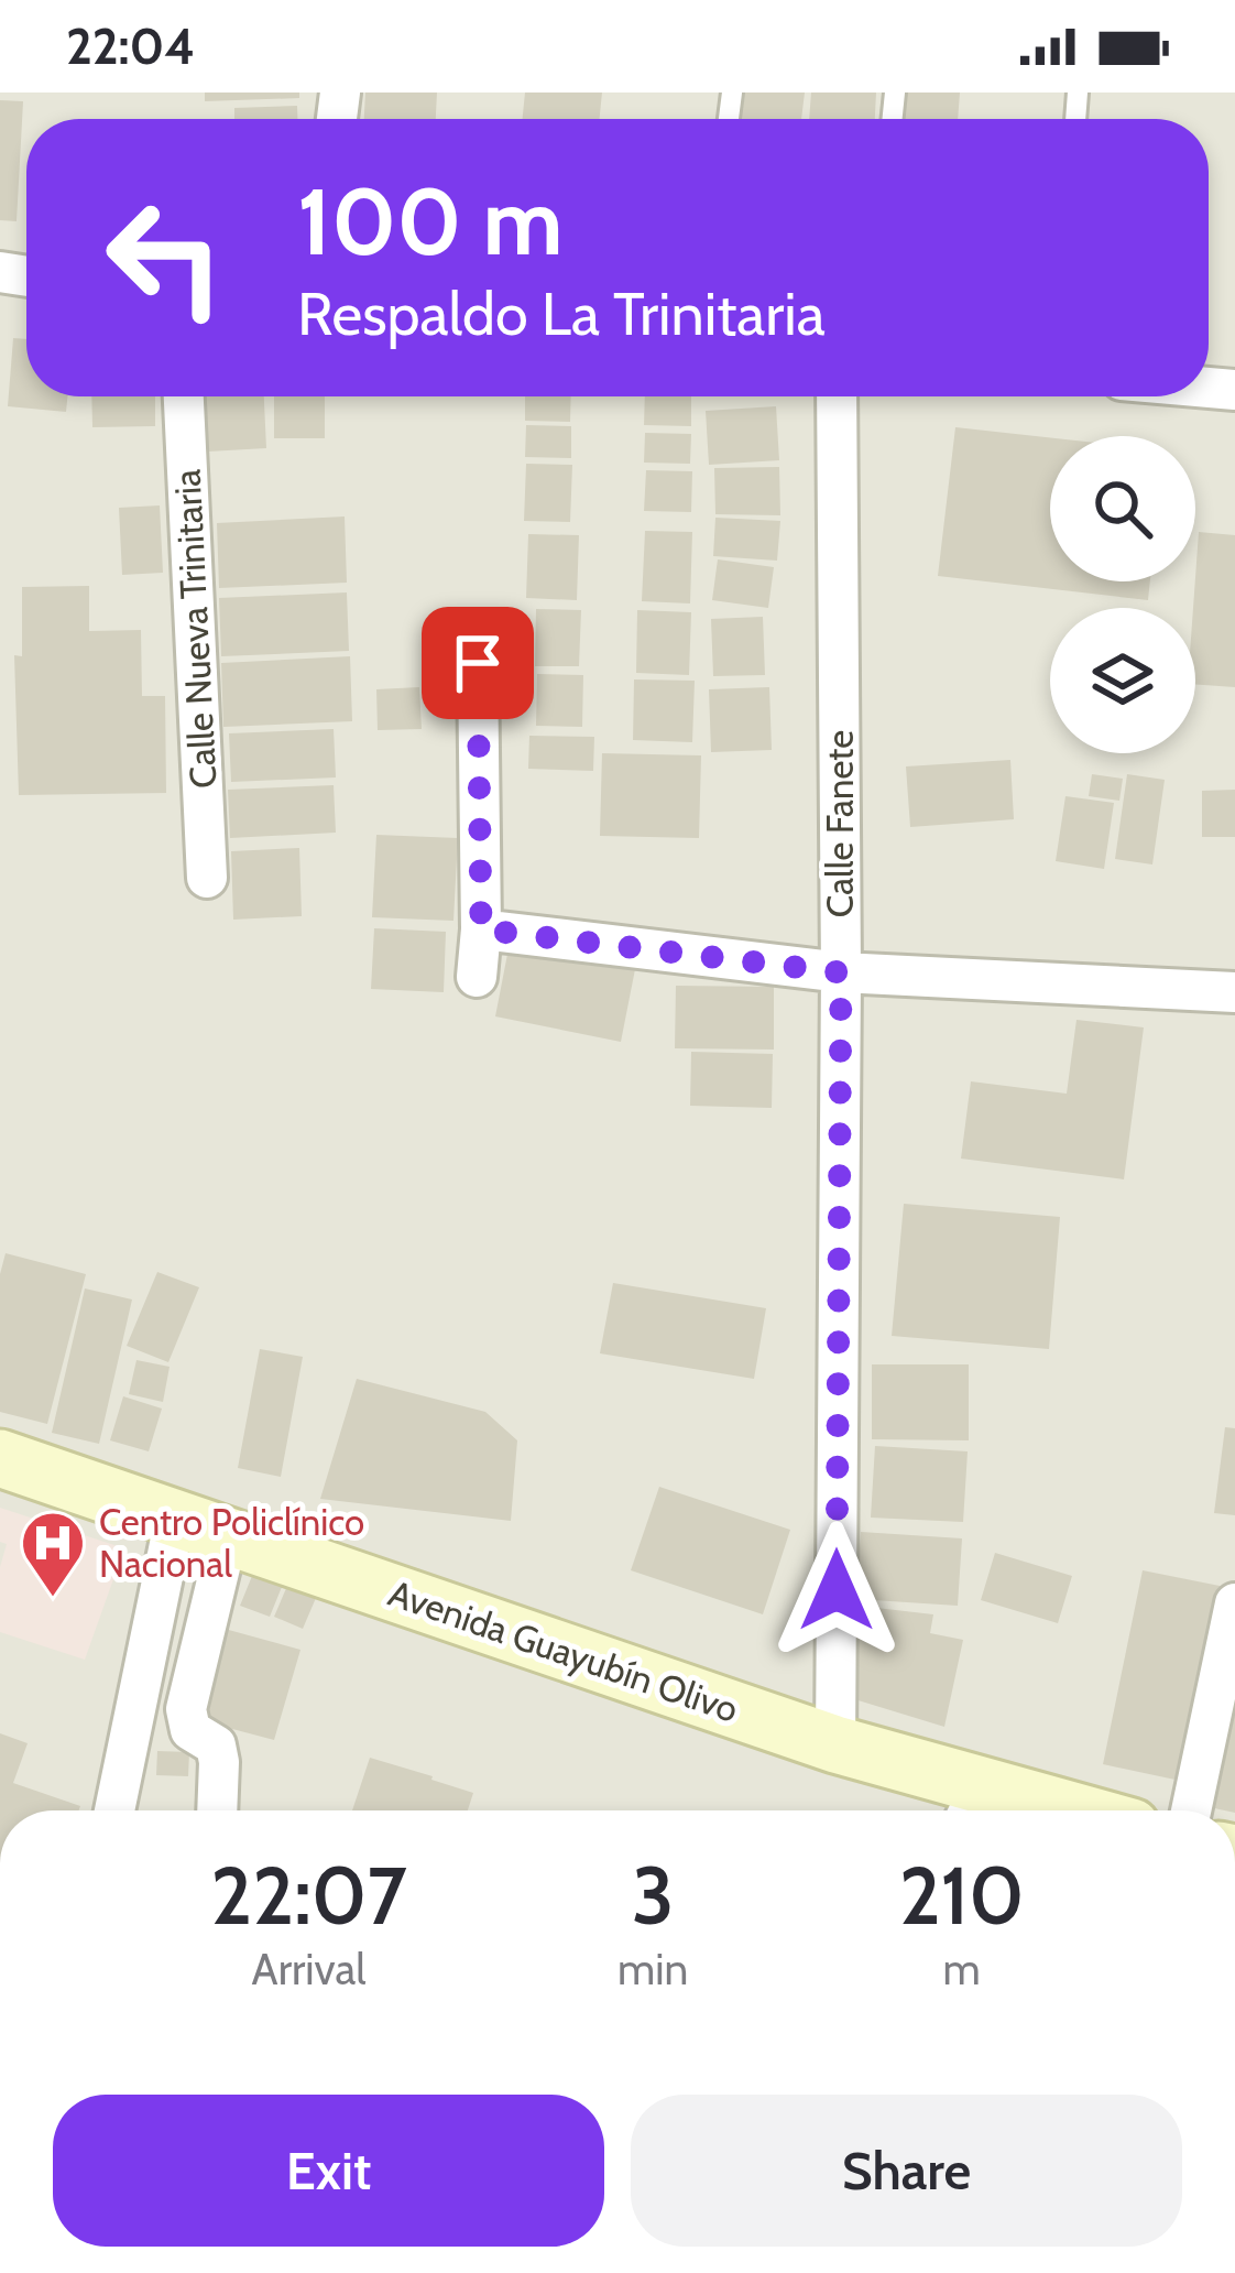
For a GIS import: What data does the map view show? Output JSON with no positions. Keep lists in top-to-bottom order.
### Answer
{
  "streets": {
    "main road": ["Avenida Guayubín Olivo"],
    "street": ["Calle Nueva Trinitaria", "Calle Fanete"]
  },
  "crossings": [
    ["Calle Fanete", "Avenida Guayubín Olivo"]
  ],
  "places": {
    "hospital": ["Centro Policlínico Nacional"]
  },
  "page": {
    "status": "22:04",
    "turn": ["100 m", "Respaldo La Trinitaria"],
    "eta": [
      "22:07",
      "Arrival",
      "3",
      "min",
      "210",
      "m"
    ],
    "buttons": ["Exit", "Share"]
  }
}
